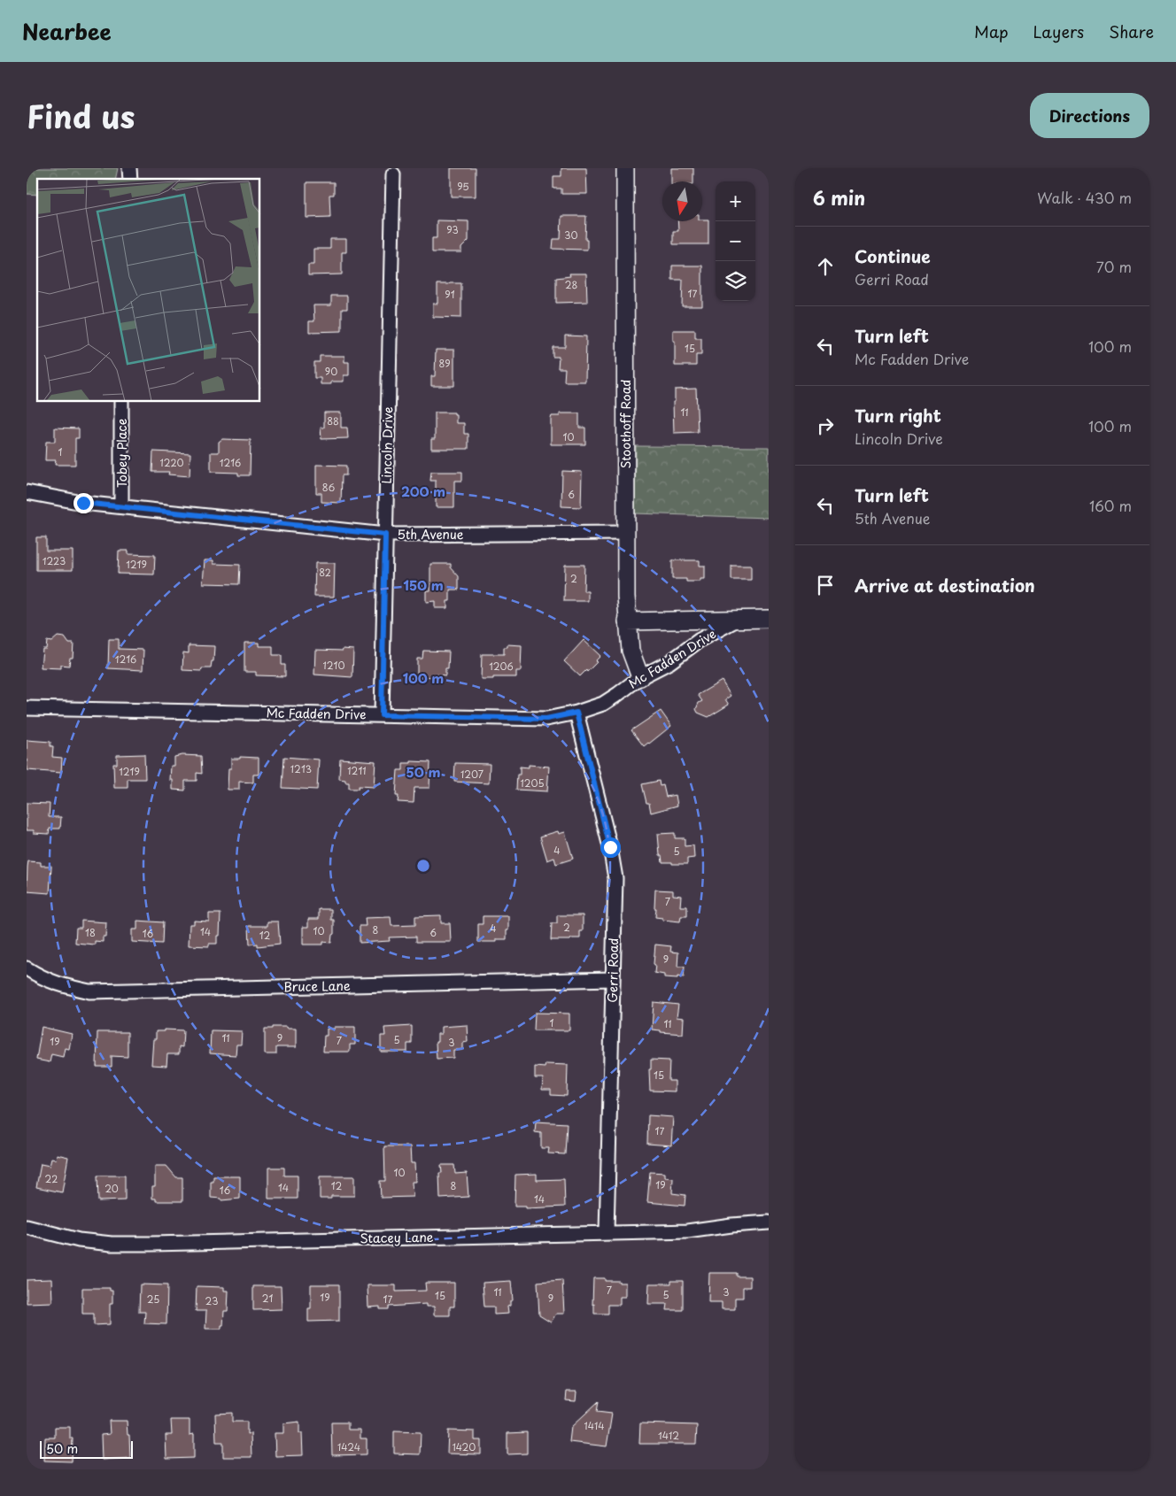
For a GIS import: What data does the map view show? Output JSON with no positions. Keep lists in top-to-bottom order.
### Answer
{
  "streets": {
    "street": [
      "Stoothoff Road",
      "Lincoln Drive",
      "Tobey Place",
      "5th Avenue",
      "Mc Fadden Drive",
      "Gerri Road",
      "Bruce Lane",
      "Stacey Lane"
    ]
  },
  "crossings": [
    ["Stoothoff Road", "5th Avenue"],
    ["Stoothoff Road", "Mc Fadden Drive"],
    ["Lincoln Drive", "5th Avenue"],
    ["Lincoln Drive", "Mc Fadden Drive"],
    ["Tobey Place", "5th Avenue"],
    ["Mc Fadden Drive", "Gerri Road"],
    ["Gerri Road", "Bruce Lane"],
    ["Gerri Road", "Stacey Lane"]
  ],
  "house_numbers": [
    "95",
    "93",
    "30",
    "28",
    "17",
    "91",
    "15",
    "89",
    "90",
    "11",
    "88",
    "10",
    "1",
    "1220",
    "1216",
    "86",
    "6",
    "1223",
    "1219",
    "82",
    "2",
    "1216",
    "1210",
    "1206",
    "1213",
    "1211",
    "1219",
    "1207",
    "1205",
    "4",
    "5",
    "7",
    "2",
    "4",
    "8",
    "10",
    "14",
    "18",
    "6",
    "16",
    "12",
    "9",
    "1",
    "11",
    "11",
    "9",
    "5",
    "7",
    "19",
    "3",
    "15",
    "17",
    "10",
    "22",
    "19",
    "12",
    "8",
    "14",
    "20",
    "16",
    "14",
    "7",
    "11",
    "3",
    "5",
    "15",
    "19",
    "21",
    "9",
    "25",
    "17",
    "23",
    "1414",
    "1412",
    "1424",
    "1420"
  ],
  "scale_bar": "50 m",
  "north": "bottom",
  "page": {
    "header": "Nearbee",
    "nav": ["Map", "Layers", "Share"],
    "title": "Find us",
    "buttons": "Directions",
    "heading": ["6 min", "Walk · 430 m"],
    "map_buttons": ["+", "−"],
    "list": [
      ["Continue", "Gerri Road", "70 m"],
      ["Turn left", "Mc Fadden Drive", "100 m"],
      ["Turn right", "Lincoln Drive", "100 m"],
      ["Turn left", "5th Avenue", "160 m"],
      "Arrive at destination"
    ],
    "scale": "50 m"
  },
  "rings": [
    "200 m",
    "150 m",
    "100 m",
    "50 m"
  ]
}
